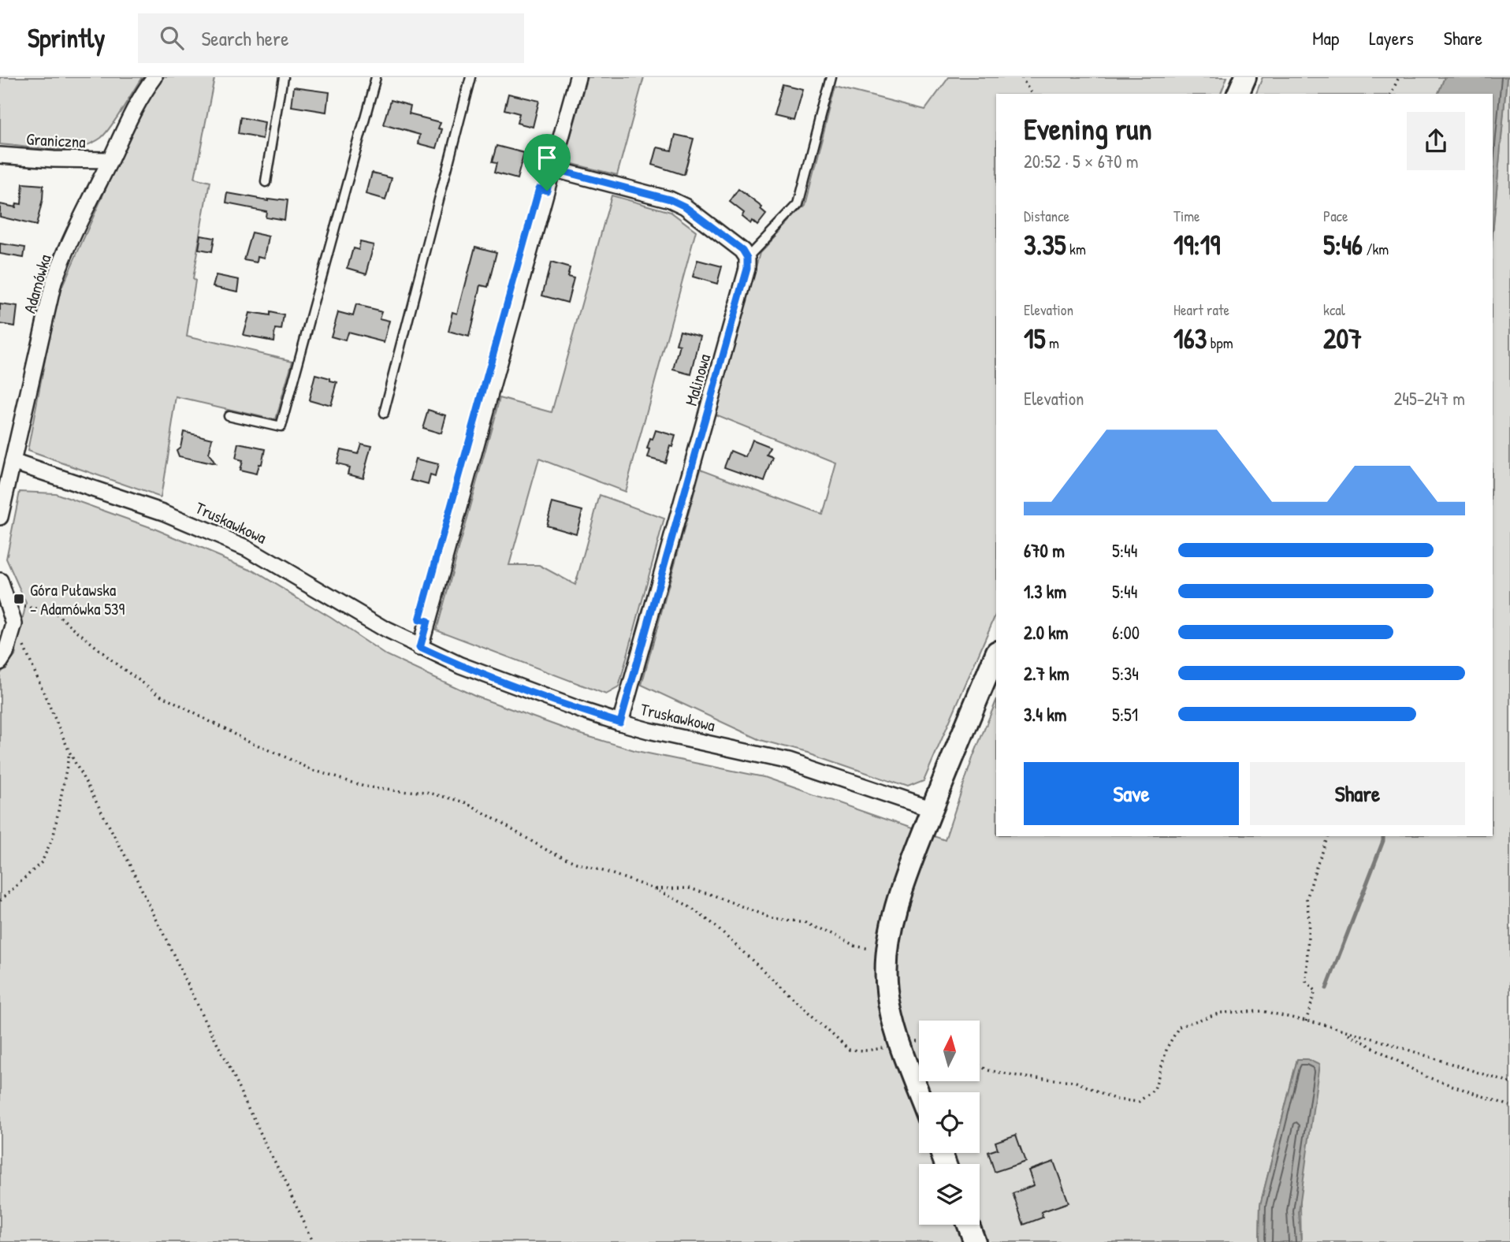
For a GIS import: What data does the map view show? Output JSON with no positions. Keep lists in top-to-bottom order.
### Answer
{
  "streets": {
    "street": [
      "Graniczna",
      "Adamówka",
      "Malinowa",
      "Truskawkowa"
    ]
  },
  "crossings": [
    ["Graniczna", "Adamówka"],
    ["Adamówka", "Truskawkowa"],
    ["Malinowa", "Truskawkowa"]
  ],
  "places": {
    "transit": ["Góra Puławska - Adamówka 539"]
  },
  "north": "top",
  "page": {
    "header": "Sprintly",
    "search": "Search here",
    "nav": ["Map", "Layers", "Share"],
    "heading": ["Evening run", "20:52 · 5 × 670 m"],
    "stats": [
      ["Distance", "3.35 km"],
      ["Time", "19:19"],
      ["Pace", "5:46 /km"],
      ["Elevation", "15 m"],
      ["Heart rate", "163 bpm"],
      ["kcal", "207"]
    ],
    "chart": ["Elevation", "245–247 m"],
    "list": [
      {
        "name": "670 m",
        "note": "5:44"
      },
      {
        "name": "1.3 km",
        "note": "5:44"
      },
      {
        "name": "2.0 km",
        "note": "6:00"
      },
      {
        "name": "2.7 km",
        "note": "5:34"
      },
      {
        "name": "3.4 km",
        "note": "5:51"
      }
    ],
    "buttons": ["Save", "Share"]
  }
}
